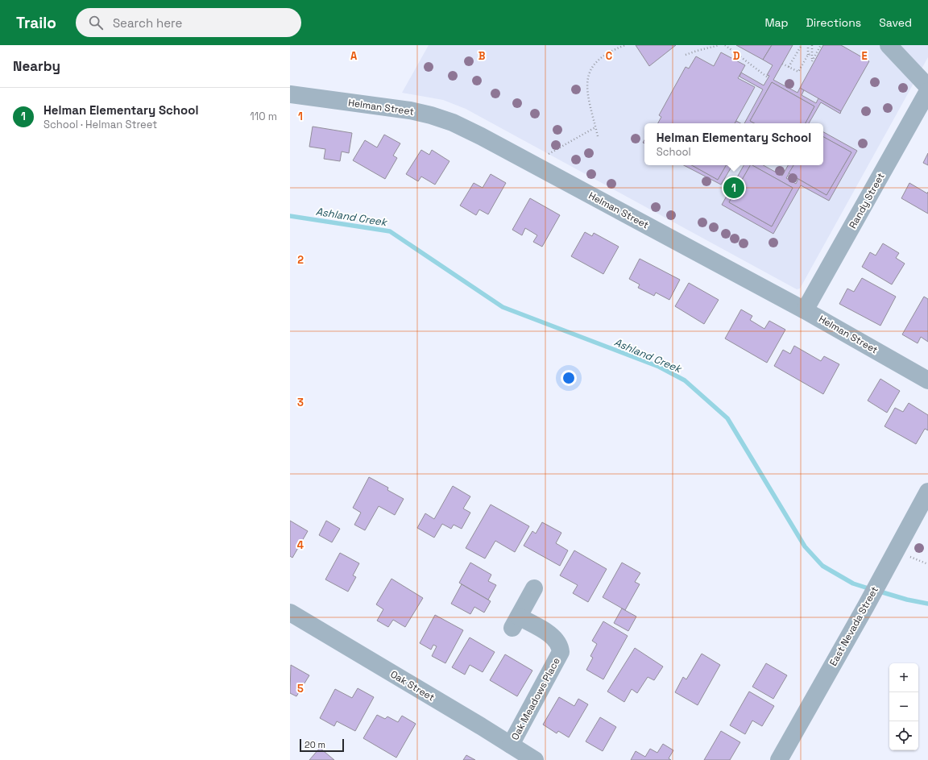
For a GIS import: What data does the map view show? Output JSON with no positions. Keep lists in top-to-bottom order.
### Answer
{
  "streets": {
    "street": [
      "Helman Street",
      "Randy Street",
      "East Nevada Street",
      "Oak Street",
      "Oak Meadows Place"
    ]
  },
  "crossings": [
    ["Helman Street", "Randy Street"],
    ["Oak Street", "Oak Meadows Place"]
  ],
  "water": ["Ashland Creek"],
  "scale_bar": "20 m",
  "page": {
    "header": "Trailo",
    "search": "Search here",
    "nav": ["Map", "Directions", "Saved"],
    "heading": "Nearby",
    "list": [
      {
        "mark": "1",
        "name": "Helman Elementary School",
        "note": "School · Helman Street",
        "value": "110 m"
      }
    ],
    "popup": ["Helman Elementary School", "School"],
    "pins": "1",
    "map_buttons": ["+", "−"],
    "scale": "20 m"
  },
  "grid": {
    "columns": [
      "A",
      "B",
      "C",
      "D",
      "E"
    ],
    "rows": [
      "1",
      "2",
      "3",
      "4",
      "5"
    ]
  }
}
